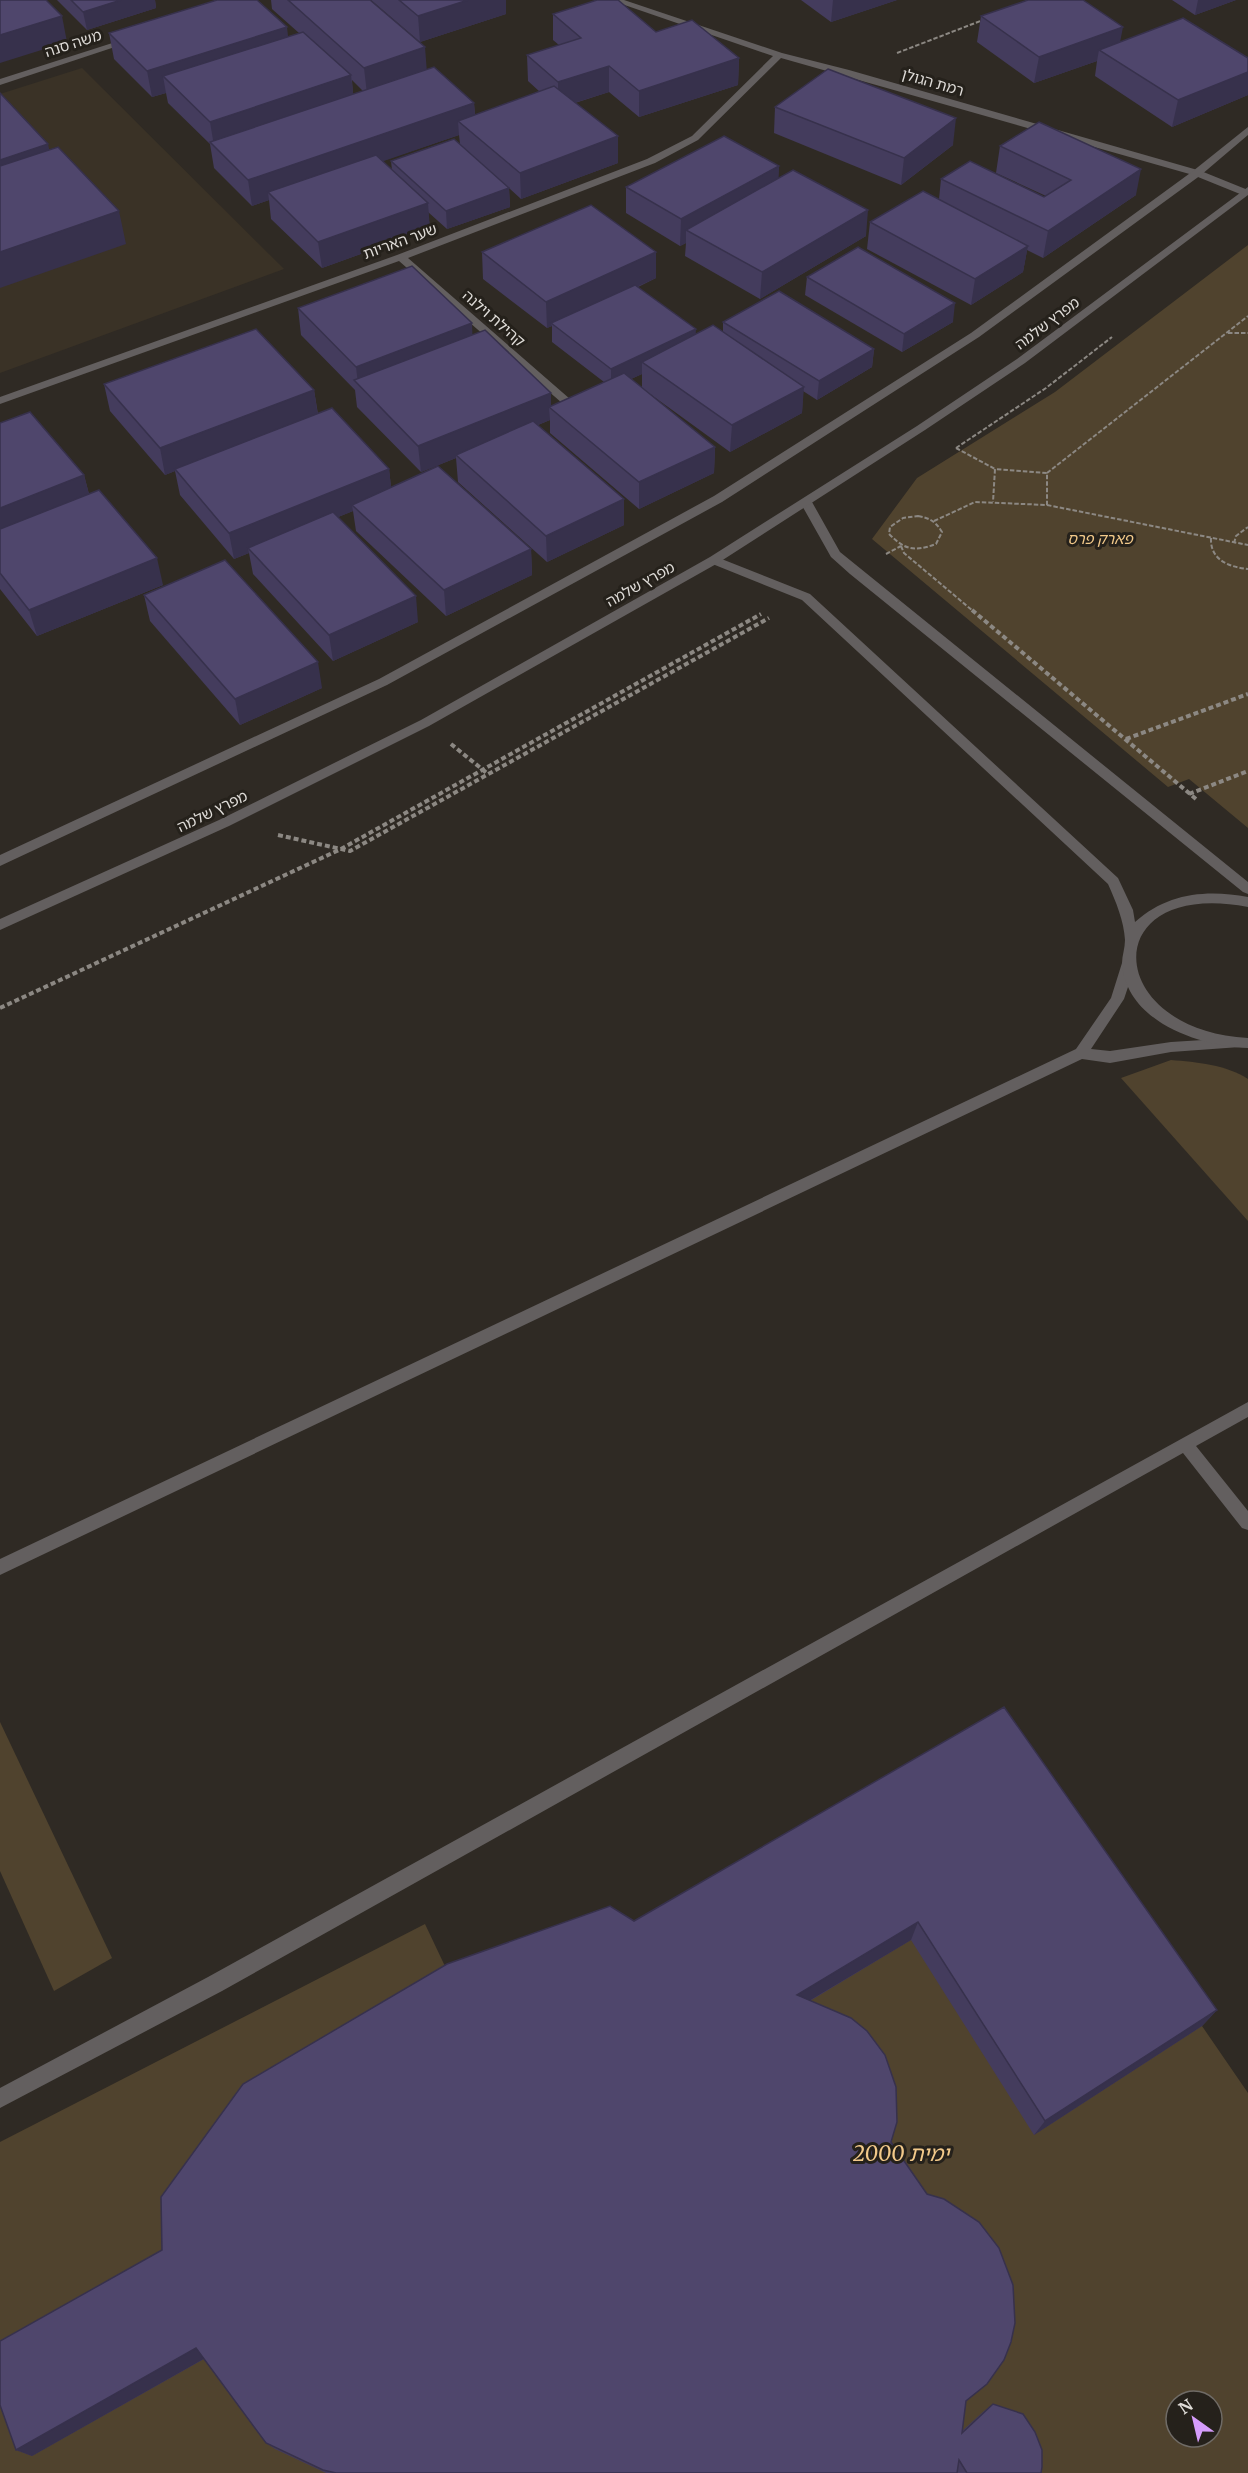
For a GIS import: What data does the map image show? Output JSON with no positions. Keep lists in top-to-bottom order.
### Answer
{
  "streets": {
    "street": [
      "משה סנה",
      "רמת הגולן",
      "שער האריות",
      "קהילת וילנה",
      "מפרץ שלמה"
    ]
  },
  "crossings": [
    ["רמת הגולן", "שער האריות"],
    ["רמת הגולן", "מפרץ שלמה"],
    ["שער האריות", "קהילת וילנה"]
  ],
  "parks": ["פארק פרס", "ימית 2000"],
  "north": "top left"
}
